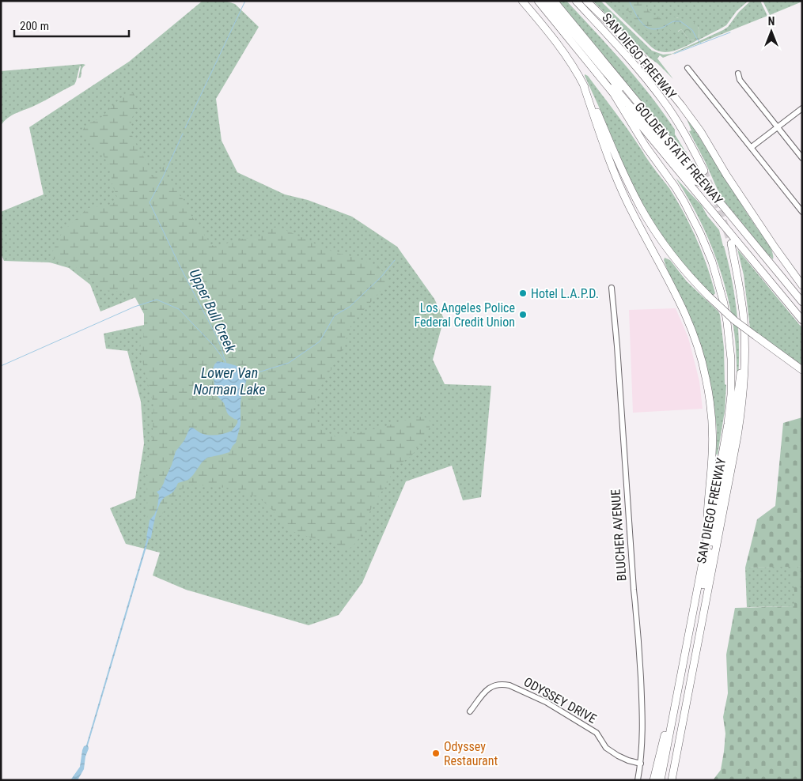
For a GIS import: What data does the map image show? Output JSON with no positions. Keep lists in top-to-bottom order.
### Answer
{
  "streets": {
    "highway": ["SAN DIEGO FREEWAY", "GOLDEN STATE FREEWAY"],
    "street": ["BLUCHER AVENUE", "ODYSSEY DRIVE"]
  },
  "crossings": [
    ["BLUCHER AVENUE", "ODYSSEY DRIVE"]
  ],
  "water": ["Upper Bull Creek", "Lower Van Norman Lake"],
  "places": ["Hotel L.A.P.D.", "Los Angeles Police Federal Credit Union", "Odyssey Restaurant"],
  "scale_bar": "200 m",
  "north": "top"
}
